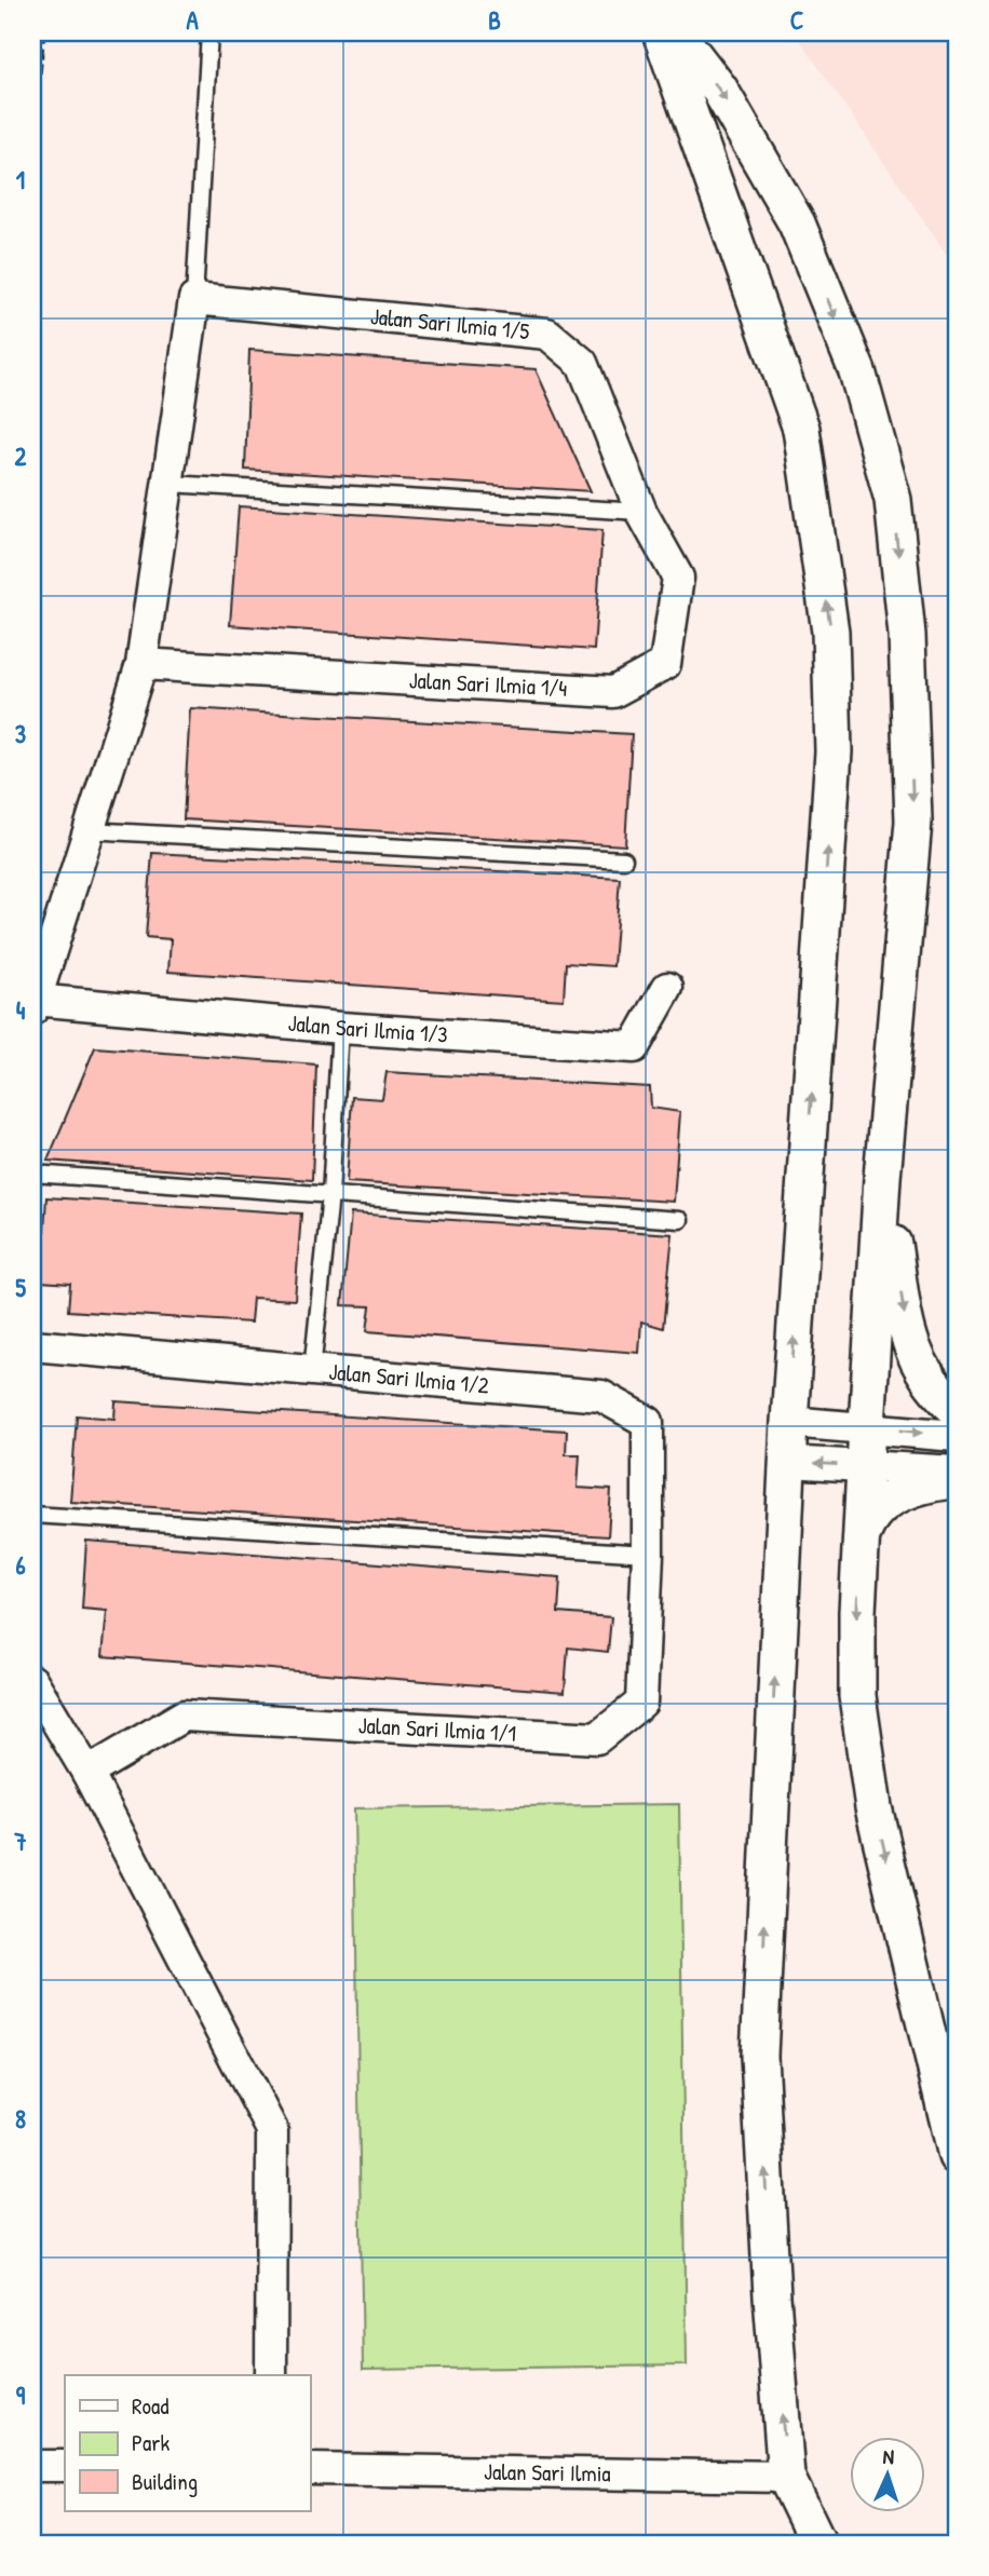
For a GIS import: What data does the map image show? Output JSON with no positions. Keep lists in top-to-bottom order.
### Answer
{
  "streets": {
    "street": [
      "Jalan Sari Ilmia 1/5",
      "Jalan Sari Ilmia 1/4",
      "Jalan Sari Ilmia 1/3",
      "Jalan Sari Ilmia 1/2",
      "Jalan Sari Ilmia 1/1",
      "Jalan Sari Ilmia"
    ]
  },
  "crossings": [
    ["Jalan Sari Ilmia 1/5", "Jalan Sari Ilmia 1/4"],
    ["Jalan Sari Ilmia 1/2", "Jalan Sari Ilmia 1/1"]
  ],
  "legend": ["Road", "Park", "Building"],
  "north": "top",
  "grid": {
    "columns": ["A", "B", "C"],
    "rows": [
      "1",
      "2",
      "3",
      "4",
      "5",
      "6",
      "7",
      "8",
      "9"
    ]
  }
}
